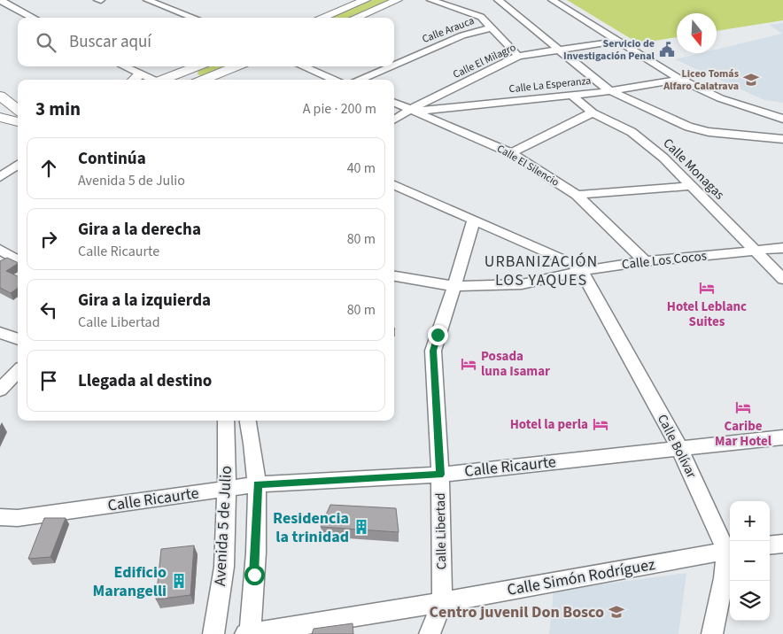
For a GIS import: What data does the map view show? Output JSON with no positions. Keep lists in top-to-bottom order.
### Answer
{
  "streets": {
    "street": [
      "Calle Arauca",
      "Calle El Milagro",
      "Calle La Esperanza",
      "Calle El Silencio",
      "Calle Monagas",
      "Calle Los Cocos",
      "Calle Bolívar",
      "Calle Ricaurte",
      "Avenida 5 de Julio",
      "Calle Libertad",
      "Calle Simón Rodríguez"
    ]
  },
  "crossings": [
    ["Calle El Milagro", "Calle La Esperanza"],
    ["Calle El Milagro", "Calle El Silencio"],
    ["Calle La Esperanza", "Calle El Silencio"],
    ["Calle La Esperanza", "Calle Monagas"],
    ["Calle El Silencio", "Calle Los Cocos"],
    ["Calle Monagas", "Calle Los Cocos"],
    ["Calle Los Cocos", "Calle Bolívar"],
    ["Calle Los Cocos", "Calle Libertad"],
    ["Calle Bolívar", "Calle Ricaurte"],
    ["Calle Bolívar", "Calle Simón Rodríguez"],
    ["Calle Ricaurte", "Avenida 5 de Julio"],
    ["Calle Ricaurte", "Calle Libertad"],
    ["Avenida 5 de Julio", "Calle Simón Rodríguez"],
    ["Calle Libertad", "Calle Simón Rodríguez"]
  ],
  "districts": ["URBANIZACIÓN LOS YAQUES"],
  "places": {
    "public building": ["Servicio de Investigación Penal"],
    "school or university": ["Liceo Tomás Alfaro Calatrava", "Centro juvenil Don Bosco"],
    "hotel": [
      "Hotel Leblanc Suites",
      "Posada luna Isamar",
      "Caribe Mar Hotel",
      "Hotel la perla"
    ],
    "building": ["Residencia la trinidad", "Edificio Marangelli"]
  },
  "north": "bottom",
  "page": {
    "search": "Buscar aquí",
    "heading": ["3 min", "A pie · 200 m"],
    "list": [
      ["Continúa", "Avenida 5 de Julio", "40 m"],
      ["Gira a la derecha", "Calle Ricaurte", "80 m"],
      ["Gira a la izquierda", "Calle Libertad", "80 m"],
      "Llegada al destino"
    ],
    "map_buttons": ["+", "−"]
  }
}
